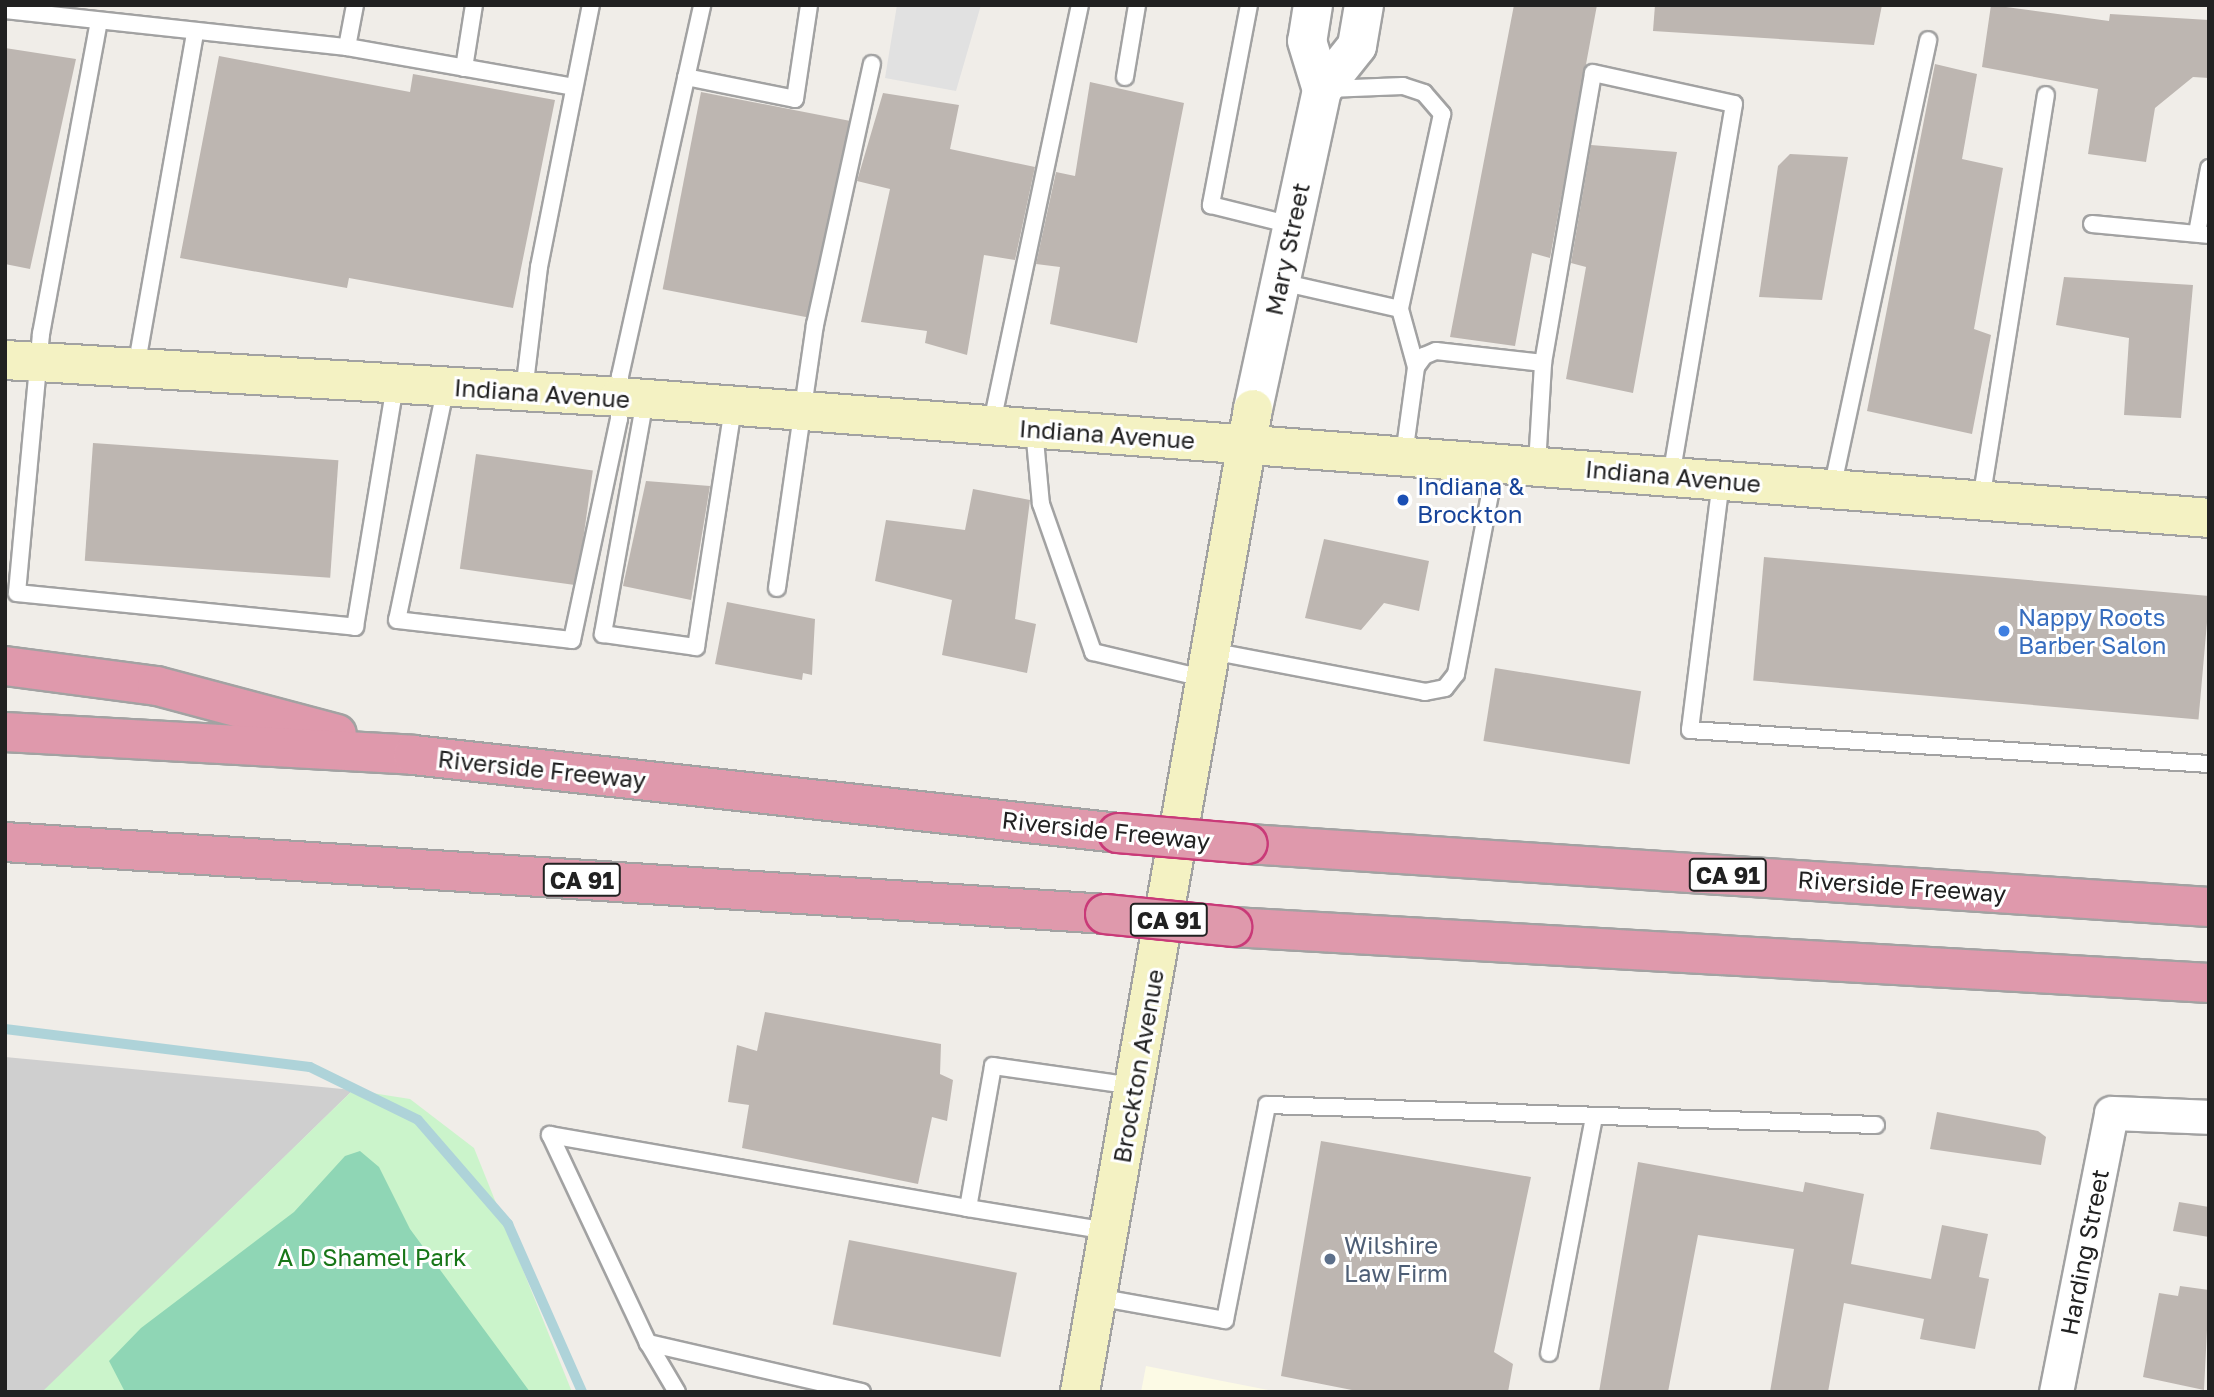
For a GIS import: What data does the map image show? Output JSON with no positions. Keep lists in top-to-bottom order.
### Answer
{
  "streets": {
    "highway": ["Riverside Freeway", "CA 91"],
    "main road": ["Indiana Avenue", "Brockton Avenue"],
    "street": ["Mary Street", "Harding Street"]
  },
  "crossings": [
    ["Mary Street", "Indiana Avenue"],
    ["Mary Street", "Brockton Avenue"],
    ["Indiana Avenue", "Brockton Avenue"]
  ],
  "parks": ["A D Shamel Park"],
  "places": ["Indiana & Brockton", "Nappy Roots Barber Salon", "Wilshire Law Firm"]
}
